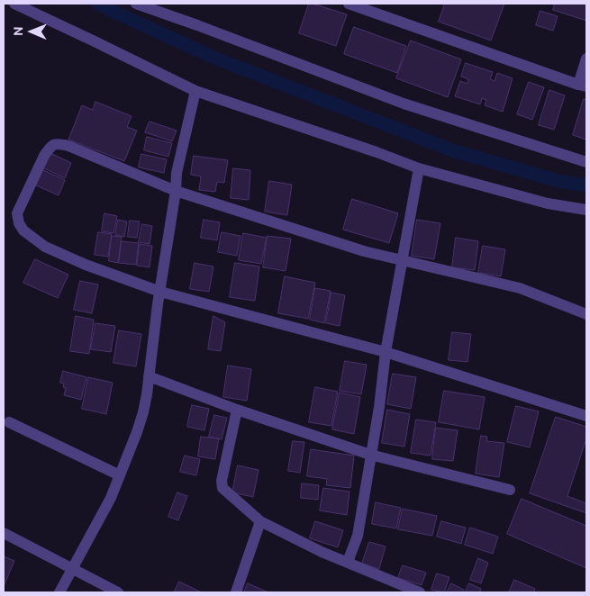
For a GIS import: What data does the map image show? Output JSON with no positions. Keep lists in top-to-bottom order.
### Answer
{
  "north": "left"
}
